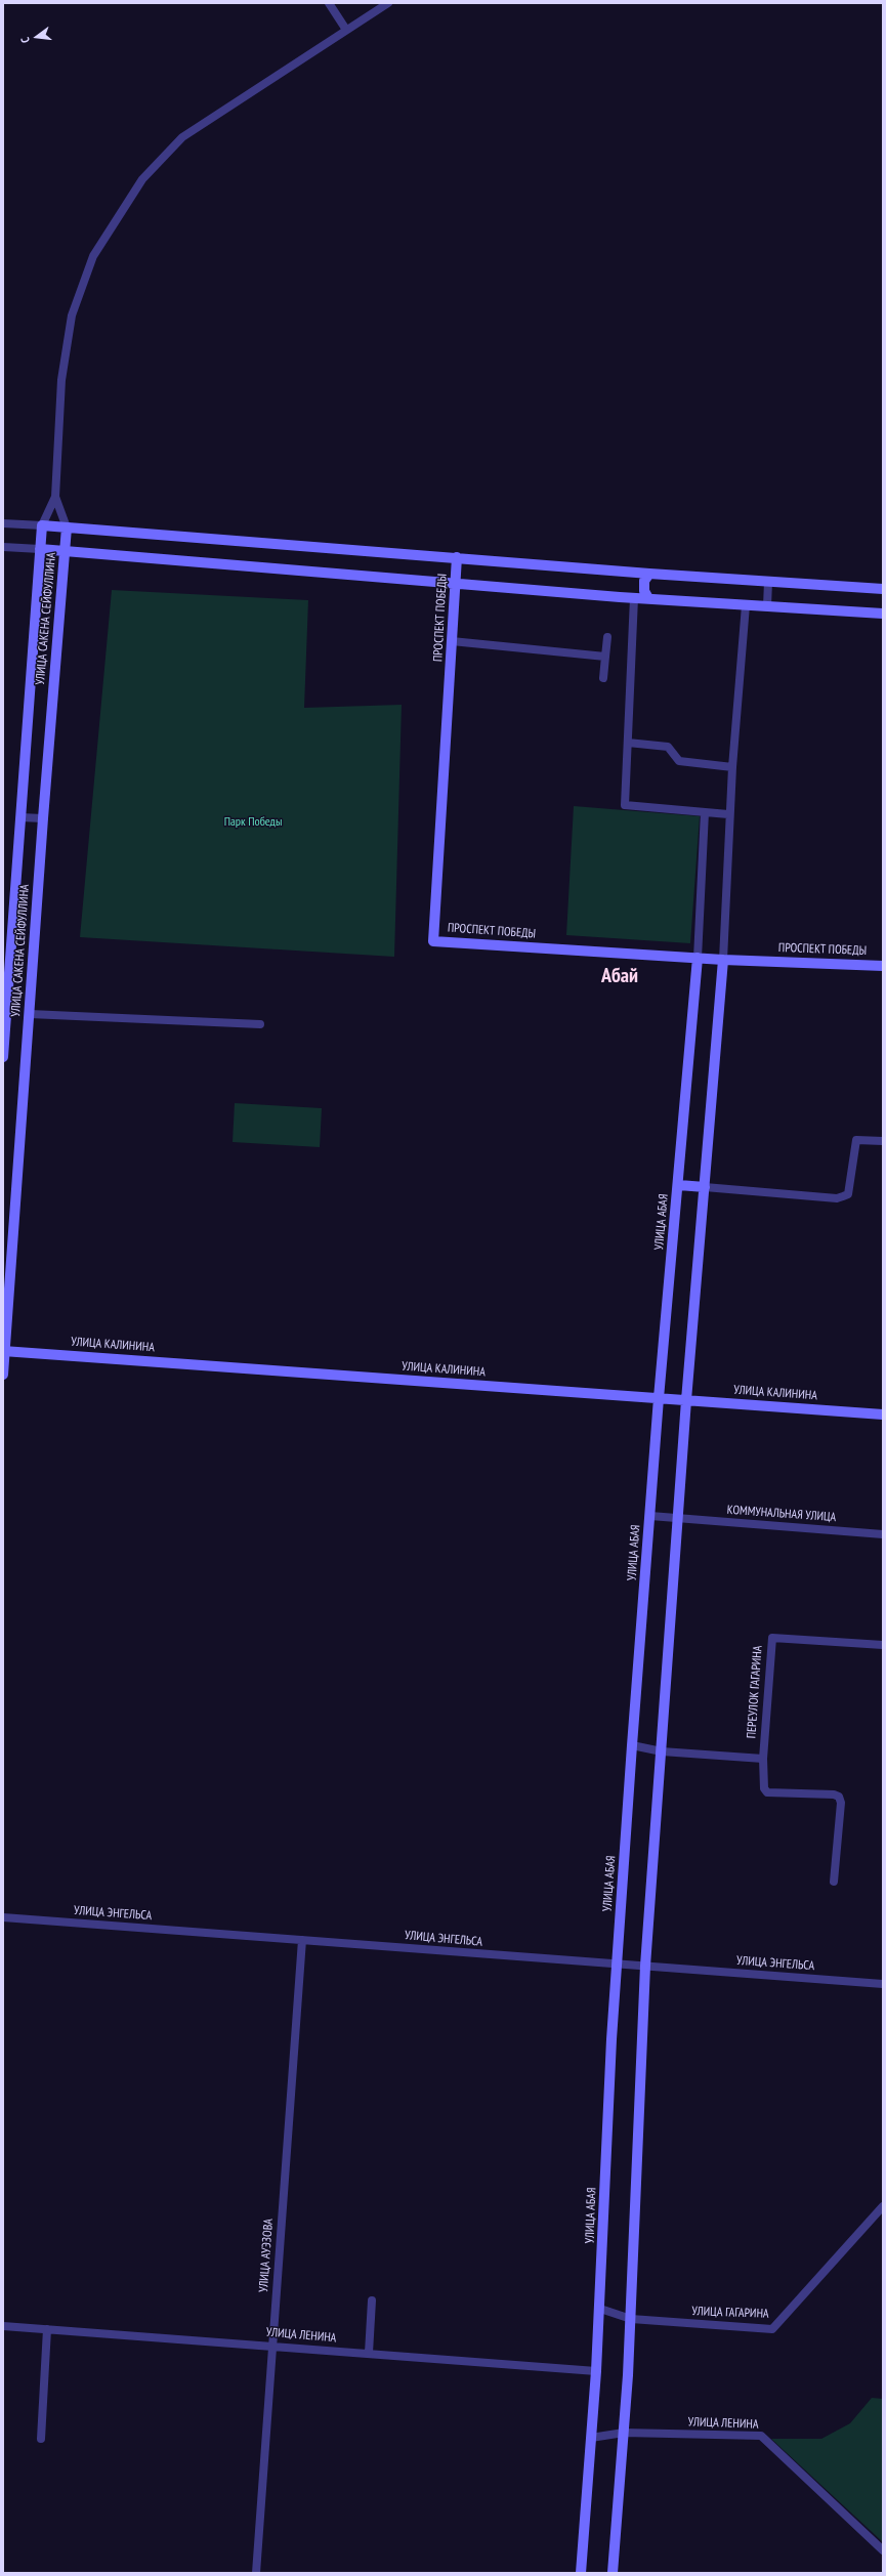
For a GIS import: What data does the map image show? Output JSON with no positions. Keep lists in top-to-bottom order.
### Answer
{
  "streets": {
    "street": [
      "ПРОСПЕКТ ПОБЕДЫ",
      "УЛИЦА САКЕНА СЕЙФУЛЛИНА",
      "УЛИЦА АБАЯ",
      "УЛИЦА КАЛИНИНА",
      "КОММУНАЛЬНАЯ УЛИЦА",
      "ПЕРЕУЛОК ГАГАРИНА",
      "УЛИЦА ЭНГЕЛЬСА",
      "УЛИЦА АУЭЗОВА",
      "УЛИЦА ГАГАРИНА",
      "УЛИЦА ЛЕНИНА"
    ]
  },
  "crossings": [
    ["УЛИЦА САКЕНА СЕЙФУЛЛИНА", "УЛИЦА КАЛИНИНА"],
    ["УЛИЦА АБАЯ", "УЛИЦА КАЛИНИНА"],
    ["УЛИЦА АБАЯ", "КОММУНАЛЬНАЯ УЛИЦА"],
    ["УЛИЦА АБАЯ", "УЛИЦА ЭНГЕЛЬСА"],
    ["УЛИЦА АБАЯ", "УЛИЦА ГАГАРИНА"],
    ["УЛИЦА АБАЯ", "УЛИЦА ЛЕНИНА"],
    ["УЛИЦА ЭНГЕЛЬСА", "УЛИЦА АУЭЗОВА"],
    ["УЛИЦА АУЭЗОВА", "УЛИЦА ЛЕНИНА"]
  ],
  "districts": ["Абай"],
  "parks": ["Парк Победы"],
  "north": "left"
}
